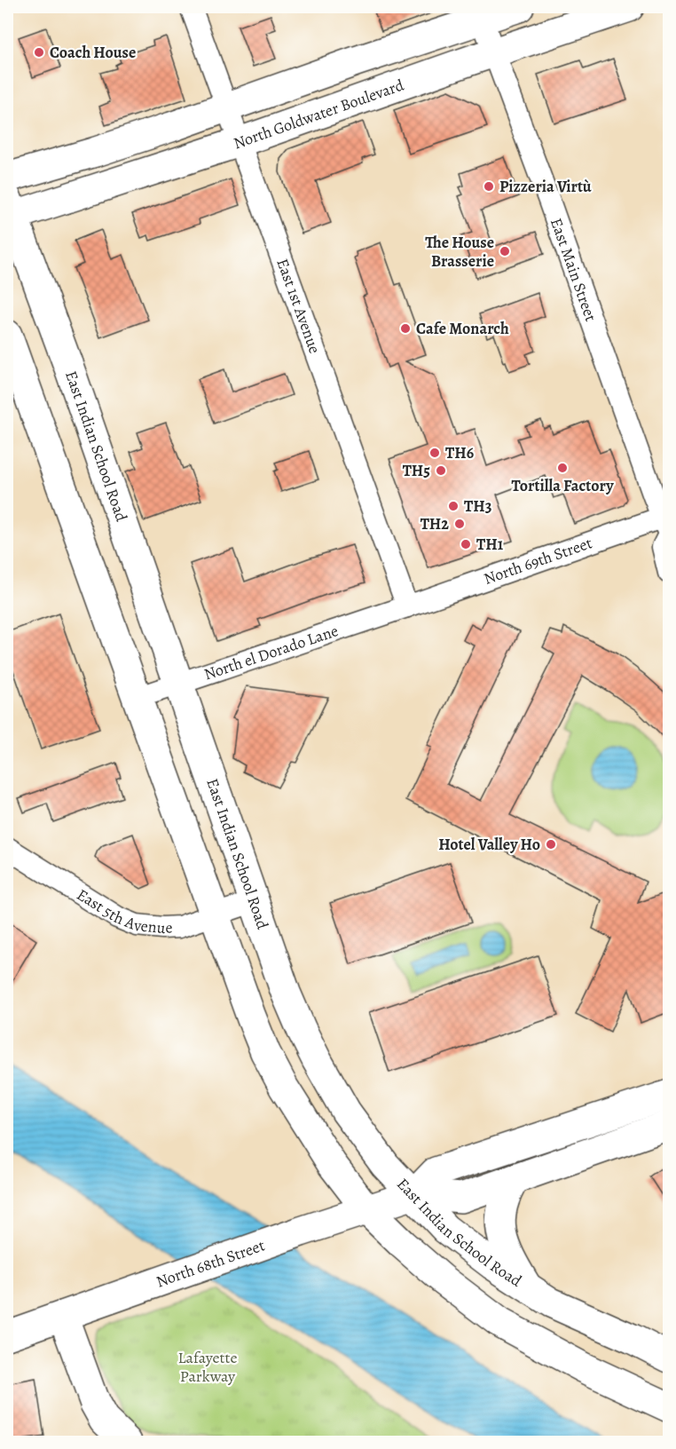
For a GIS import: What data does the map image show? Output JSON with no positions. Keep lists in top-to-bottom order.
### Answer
{
  "streets": {
    "main road": ["North Goldwater Boulevard", "East Indian School Road", "North 68th Street"],
    "street": [
      "East Main Street",
      "East 1st Avenue",
      "North 69th Street",
      "North el Dorado Lane",
      "East 5th Avenue"
    ]
  },
  "crossings": [
    ["North Goldwater Boulevard", "East Main Street"],
    ["North Goldwater Boulevard", "East 1st Avenue"],
    ["North Goldwater Boulevard", "East Indian School Road"],
    ["East Main Street", "North 69th Street"],
    ["East 1st Avenue", "North 69th Street"],
    ["East 1st Avenue", "North el Dorado Lane"],
    ["East Indian School Road", "North el Dorado Lane"],
    ["East Indian School Road", "East 5th Avenue"],
    ["East Indian School Road", "North 68th Street"],
    ["North 69th Street", "North el Dorado Lane"]
  ],
  "parks": ["Lafayette Parkway"],
  "places": [
    "Coach House",
    "Pizzeria Virtù",
    "The House Brasserie",
    "Cafe Monarch",
    "TH6",
    "Tortilla Factory",
    "TH5",
    "TH3",
    "TH2",
    "TH1",
    "Hotel Valley Ho"
  ]
}
